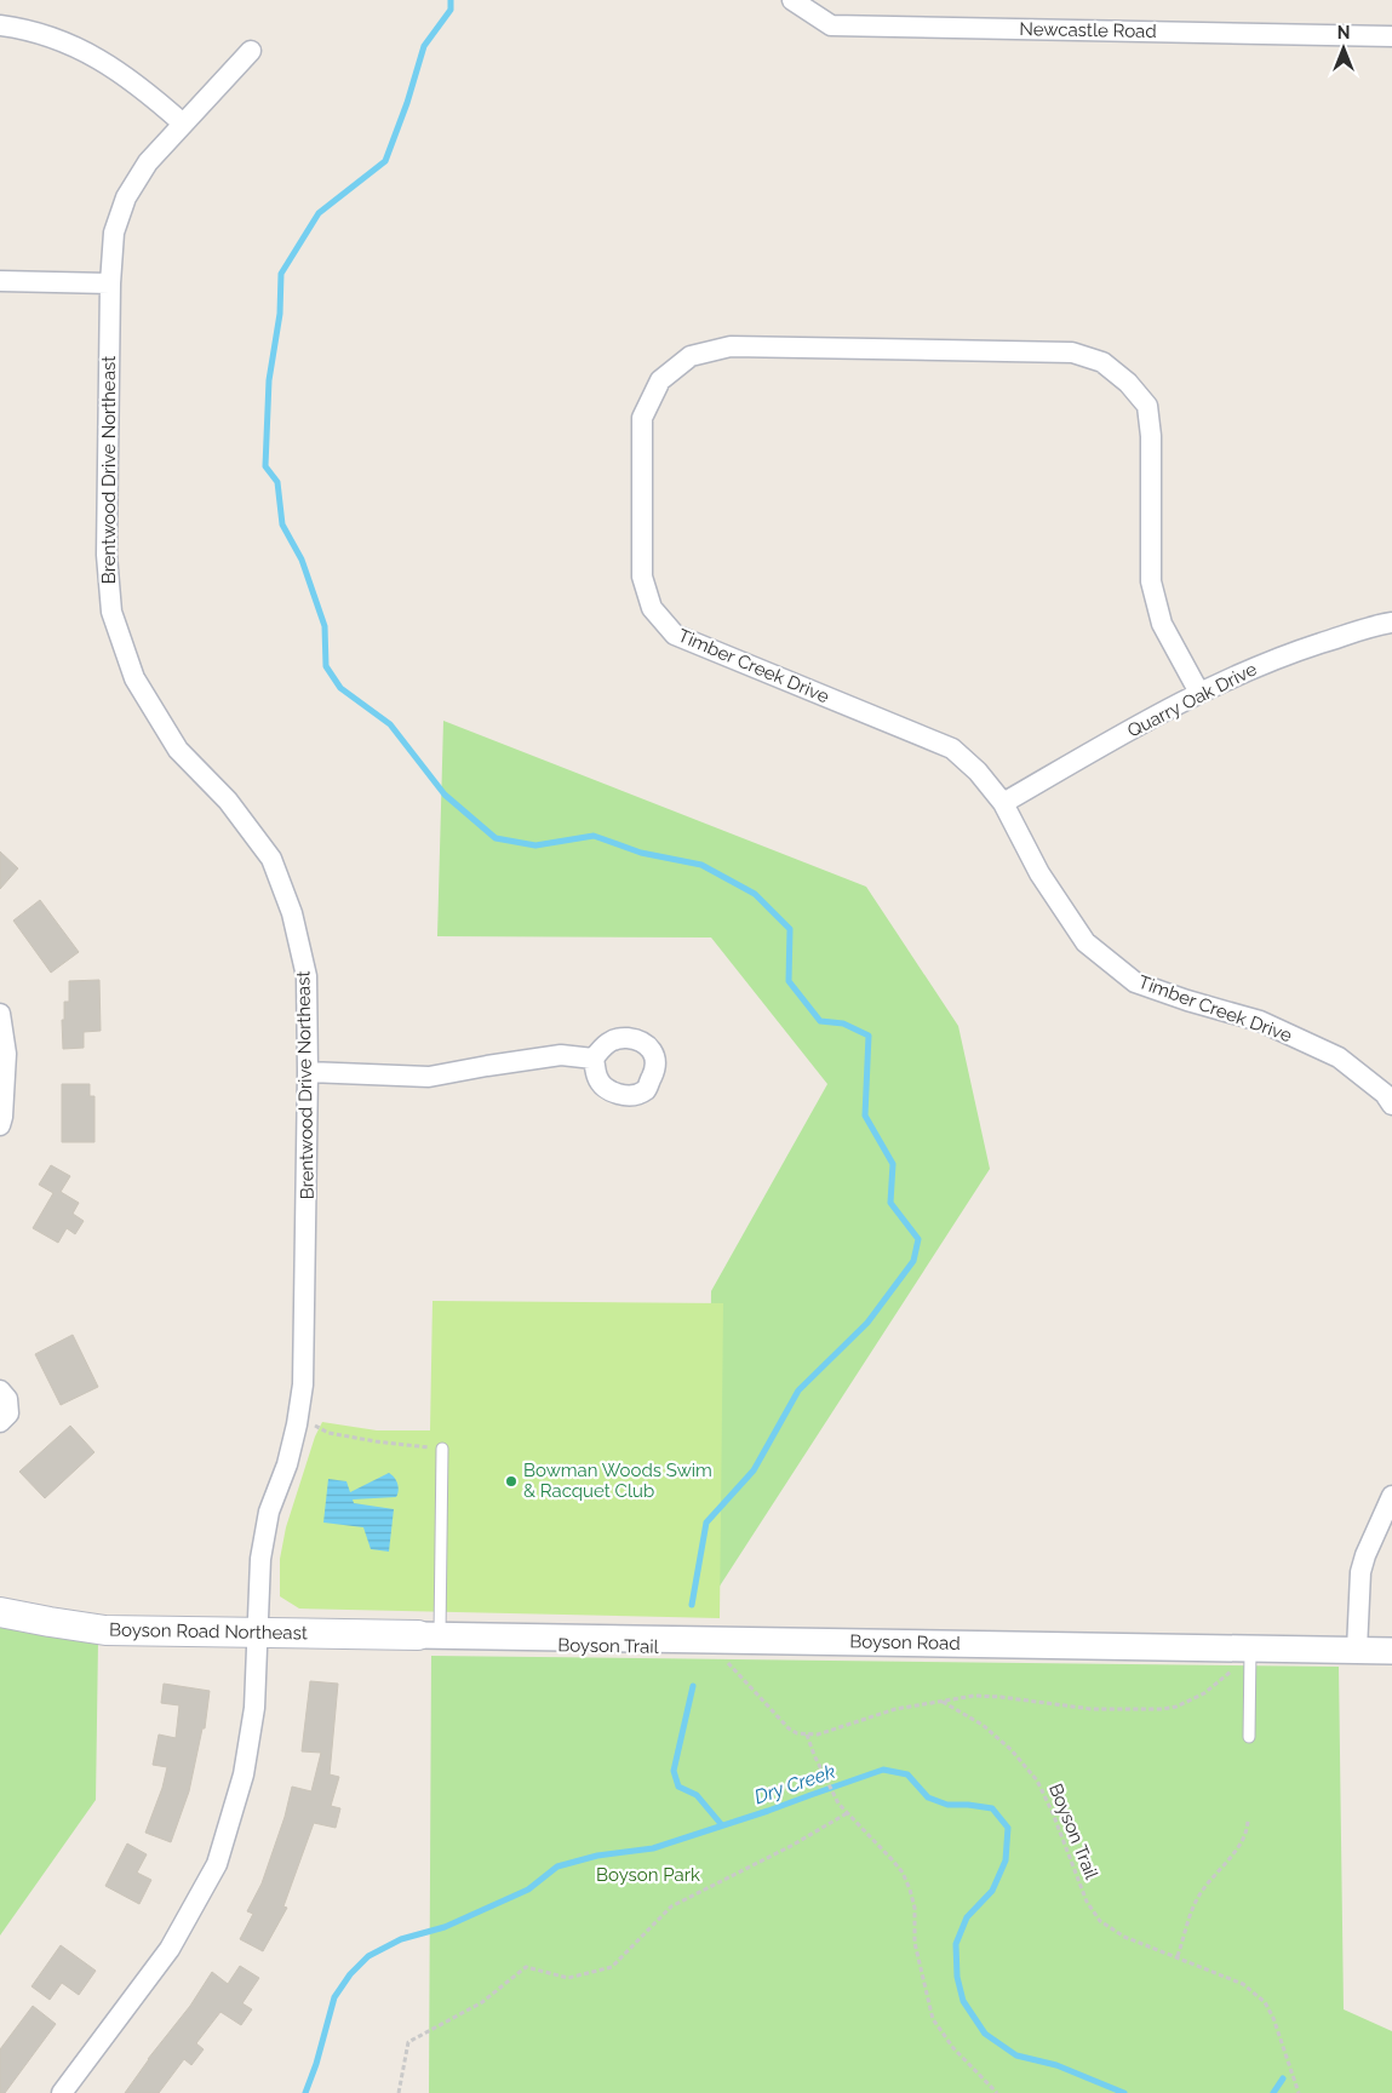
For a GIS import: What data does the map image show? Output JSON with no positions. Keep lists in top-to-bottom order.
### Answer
{
  "streets": {
    "main road": ["Boyson Road Northeast"],
    "street": [
      "Newcastle Road",
      "Brentwood Drive Northeast",
      "Timber Creek Drive",
      "Quarry Oak Drive",
      "Boyson Road"
    ],
    "path": ["Boyson Trail"]
  },
  "crossings": [
    ["Brentwood Drive Northeast", "Boyson Road Northeast"],
    ["Timber Creek Drive", "Quarry Oak Drive"],
    ["Boyson Road Northeast", "Boyson Road"]
  ],
  "water": ["Dry Creek"],
  "parks": ["Boyson Park"],
  "places": ["Bowman Woods Swim & Racquet Club"],
  "north": "top"
}
